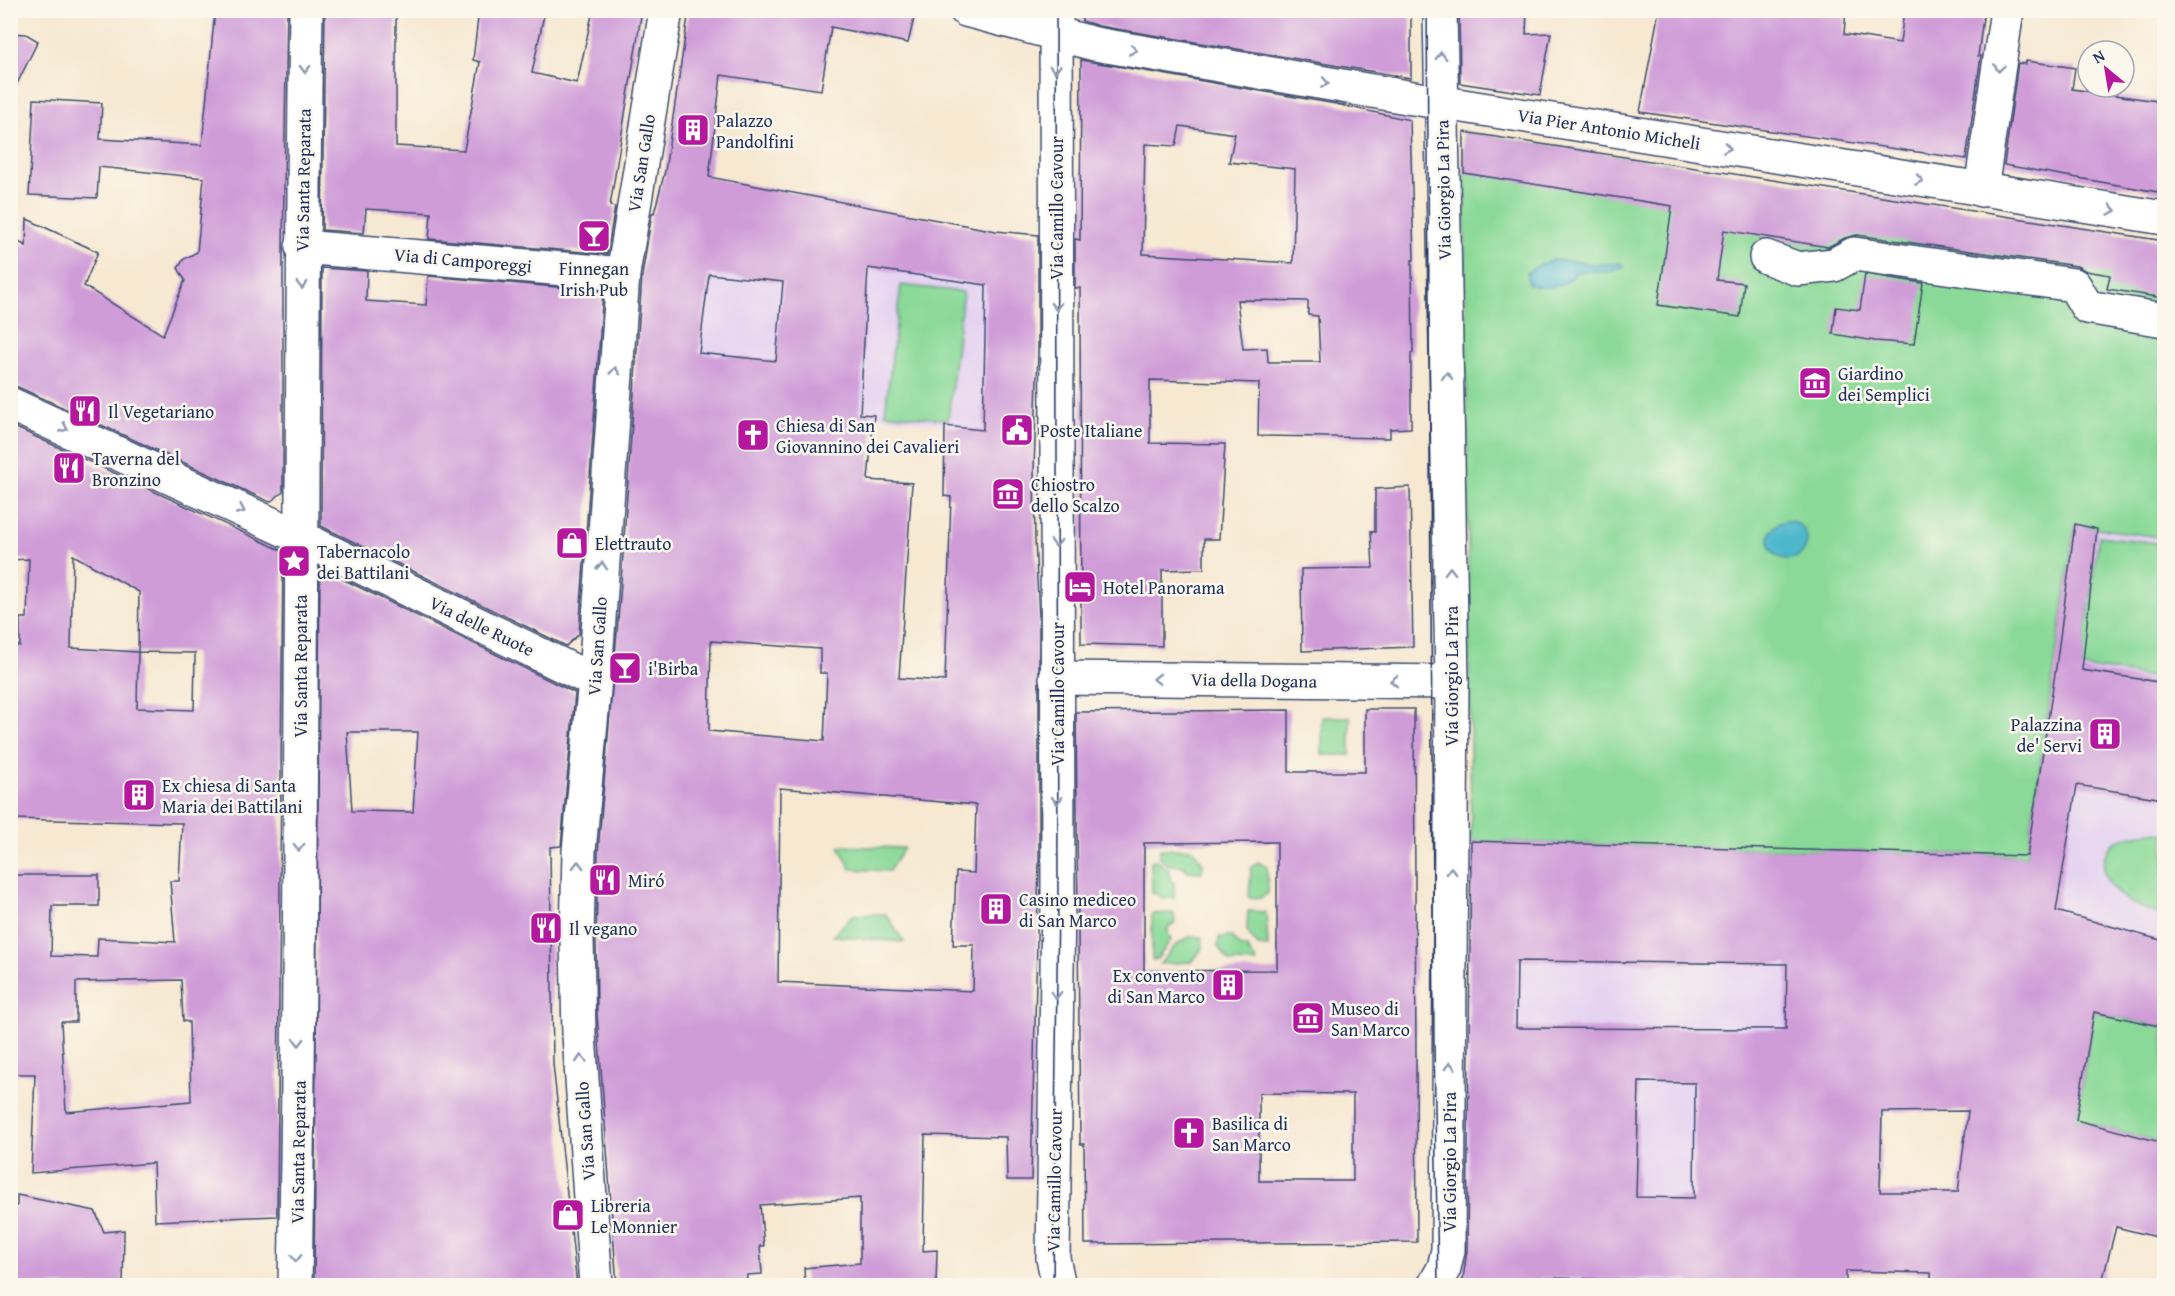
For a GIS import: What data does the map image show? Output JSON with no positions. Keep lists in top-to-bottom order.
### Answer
{
  "streets": {
    "street": [
      "Via Pier Antonio Micheli",
      "Via San Gallo",
      "Via Santa Reparata",
      "Via Giorgio La Pira",
      "Via Camillo Cavour",
      "Via di Camporeggi",
      "Via delle Ruote",
      "Via della Dogana"
    ]
  },
  "crossings": [
    ["Via Pier Antonio Micheli", "Via Giorgio La Pira"],
    ["Via Pier Antonio Micheli", "Via Camillo Cavour"],
    ["Via San Gallo", "Via di Camporeggi"],
    ["Via San Gallo", "Via delle Ruote"],
    ["Via Santa Reparata", "Via di Camporeggi"],
    ["Via Santa Reparata", "Via delle Ruote"],
    ["Via Giorgio La Pira", "Via della Dogana"],
    ["Via Camillo Cavour", "Via della Dogana"]
  ],
  "one_way": [
    "Via San Gallo",
    "Via Santa Reparata",
    "Via Giorgio La Pira",
    "Via Camillo Cavour",
    "Via delle Ruote",
    "Via della Dogana"
  ],
  "places": {
    "building": [
      "Palazzo Pandolfini",
      "Palazzina de' Servi",
      "Ex chiesa di Santa Maria dei Battilani",
      "Casino mediceo di San Marco",
      "Ex convento di San Marco"
    ],
    "bar": ["Finnegan Irish Pub", "i'Birba"],
    "museum": ["Giardino dei Semplici", "Chiostro dello Scalzo", "Museo di San Marco"],
    "restaurant": [
      "Il Vegetariano",
      "Taverna del Bronzino",
      "Miró",
      "Il vegano"
    ],
    "public building": ["Poste Italiane"],
    "church": ["Chiesa di San Giovannino dei Cavalieri", "Basilica di San Marco"],
    "shop": ["Elettrauto", "Libreria Le Monnier"],
    "place": ["Tabernacolo dei Battilani"],
    "hotel": ["Hotel Panorama"]
  },
  "north": "top left"
}
